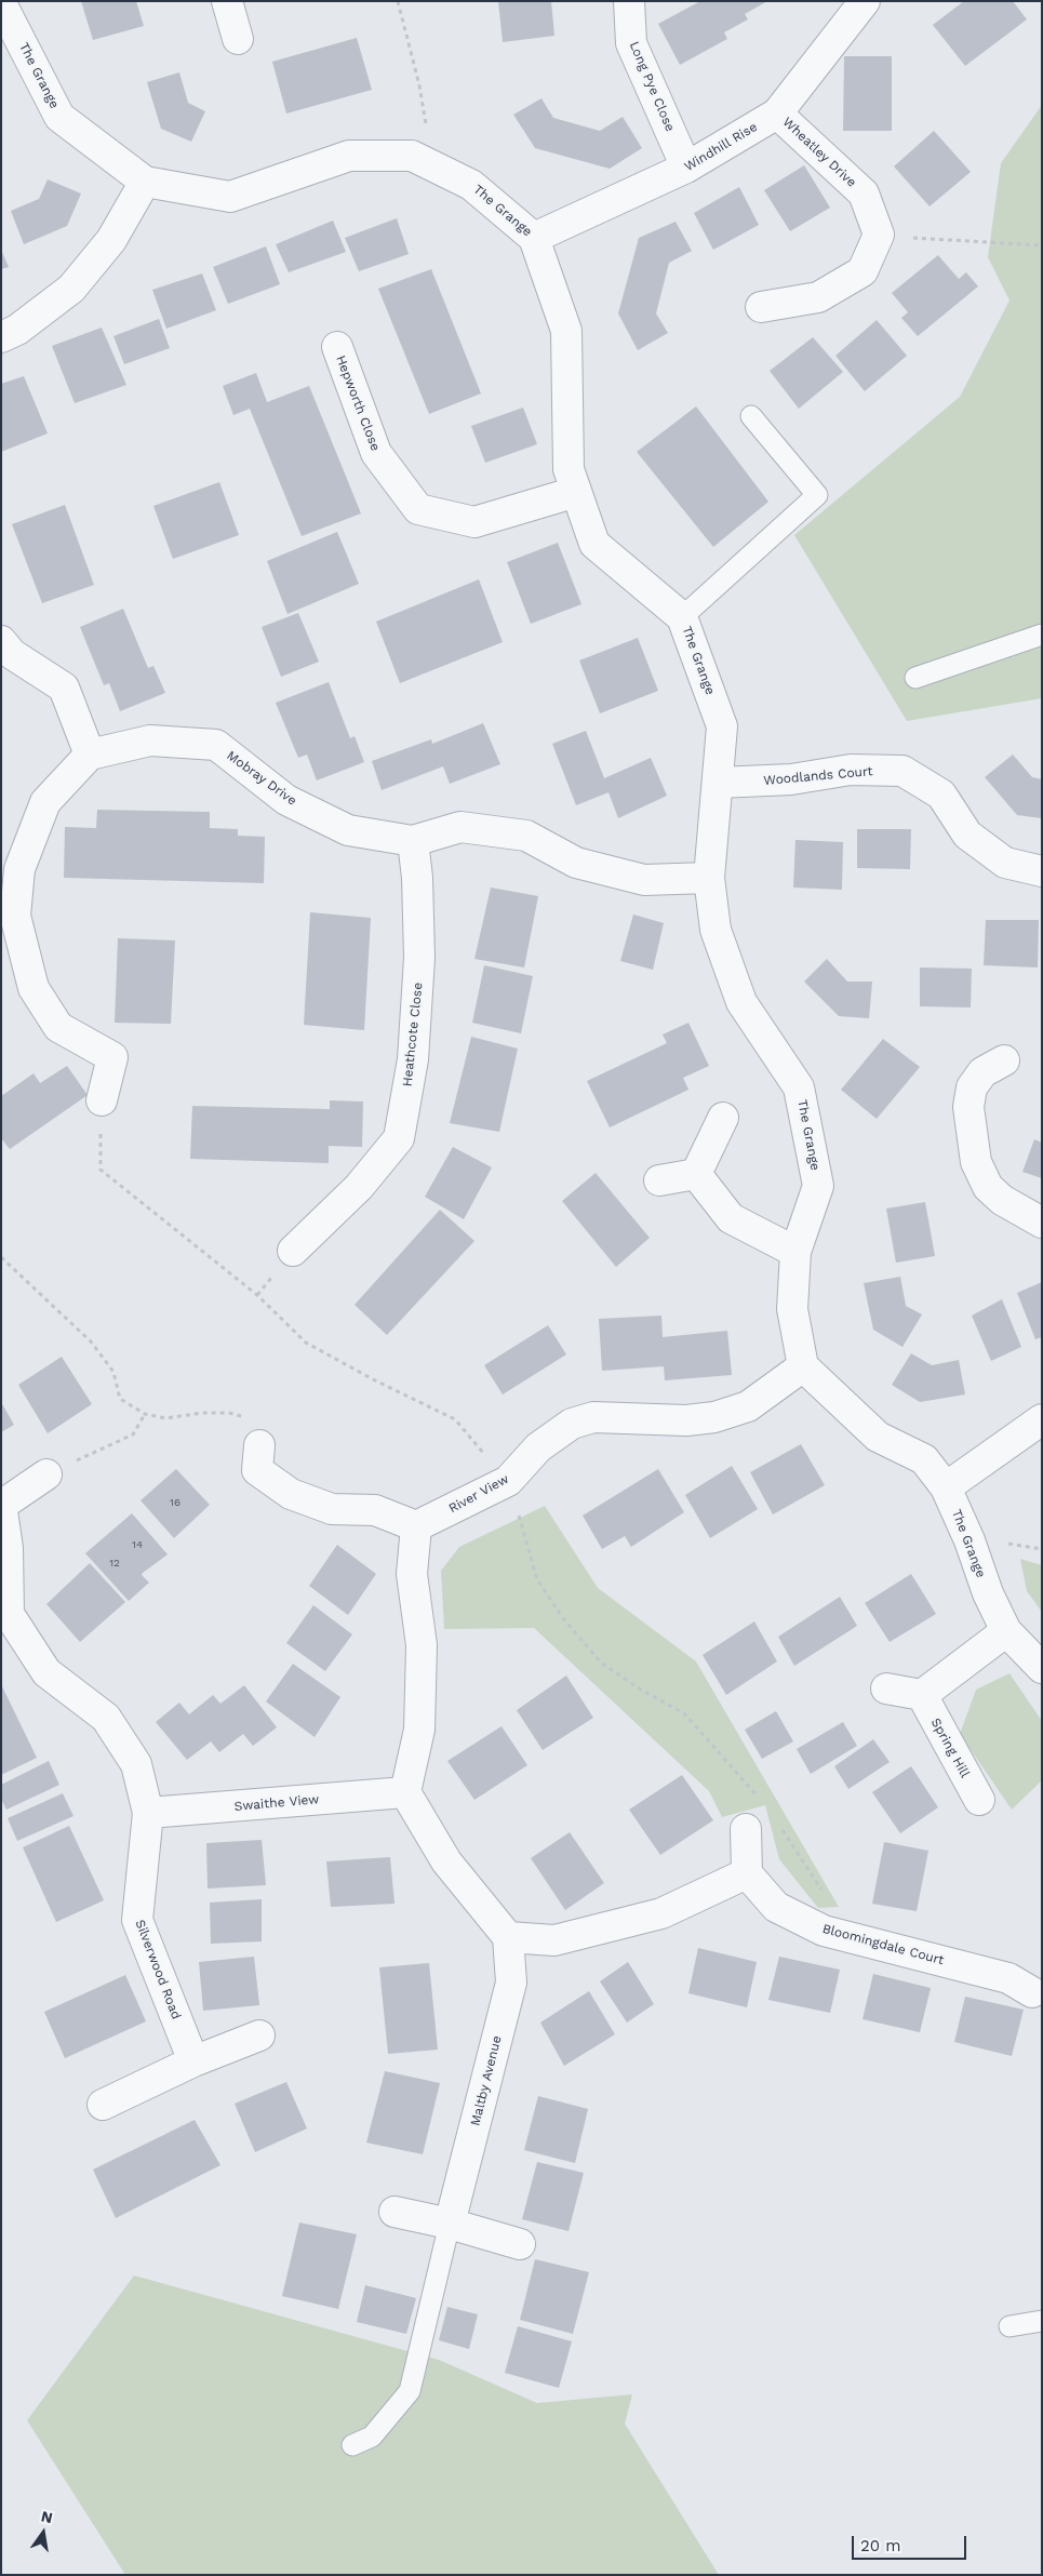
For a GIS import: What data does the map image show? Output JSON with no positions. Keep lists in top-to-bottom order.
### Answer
{
  "streets": {
    "street": [
      "The Grange",
      "Long Pye Close",
      "Windhill Rise",
      "Wheatley Drive",
      "Hepworth Close",
      "Woodlands Court",
      "Mobray Drive",
      "Heathcote Close",
      "River View",
      "Spring Hill",
      "Swaithe View",
      "Bloomingdale Court",
      "Silverwood Road",
      "Maltby Avenue"
    ]
  },
  "crossings": [
    ["The Grange", "Windhill Rise"],
    ["The Grange", "Hepworth Close"],
    ["The Grange", "Woodlands Court"],
    ["The Grange", "Mobray Drive"],
    ["The Grange", "River View"],
    ["Long Pye Close", "Windhill Rise"],
    ["Windhill Rise", "Wheatley Drive"],
    ["Mobray Drive", "Heathcote Close"],
    ["Swaithe View", "Silverwood Road"]
  ],
  "house_numbers": ["16", "14", "12"],
  "scale_bar": "20 m",
  "north": "top"
}
